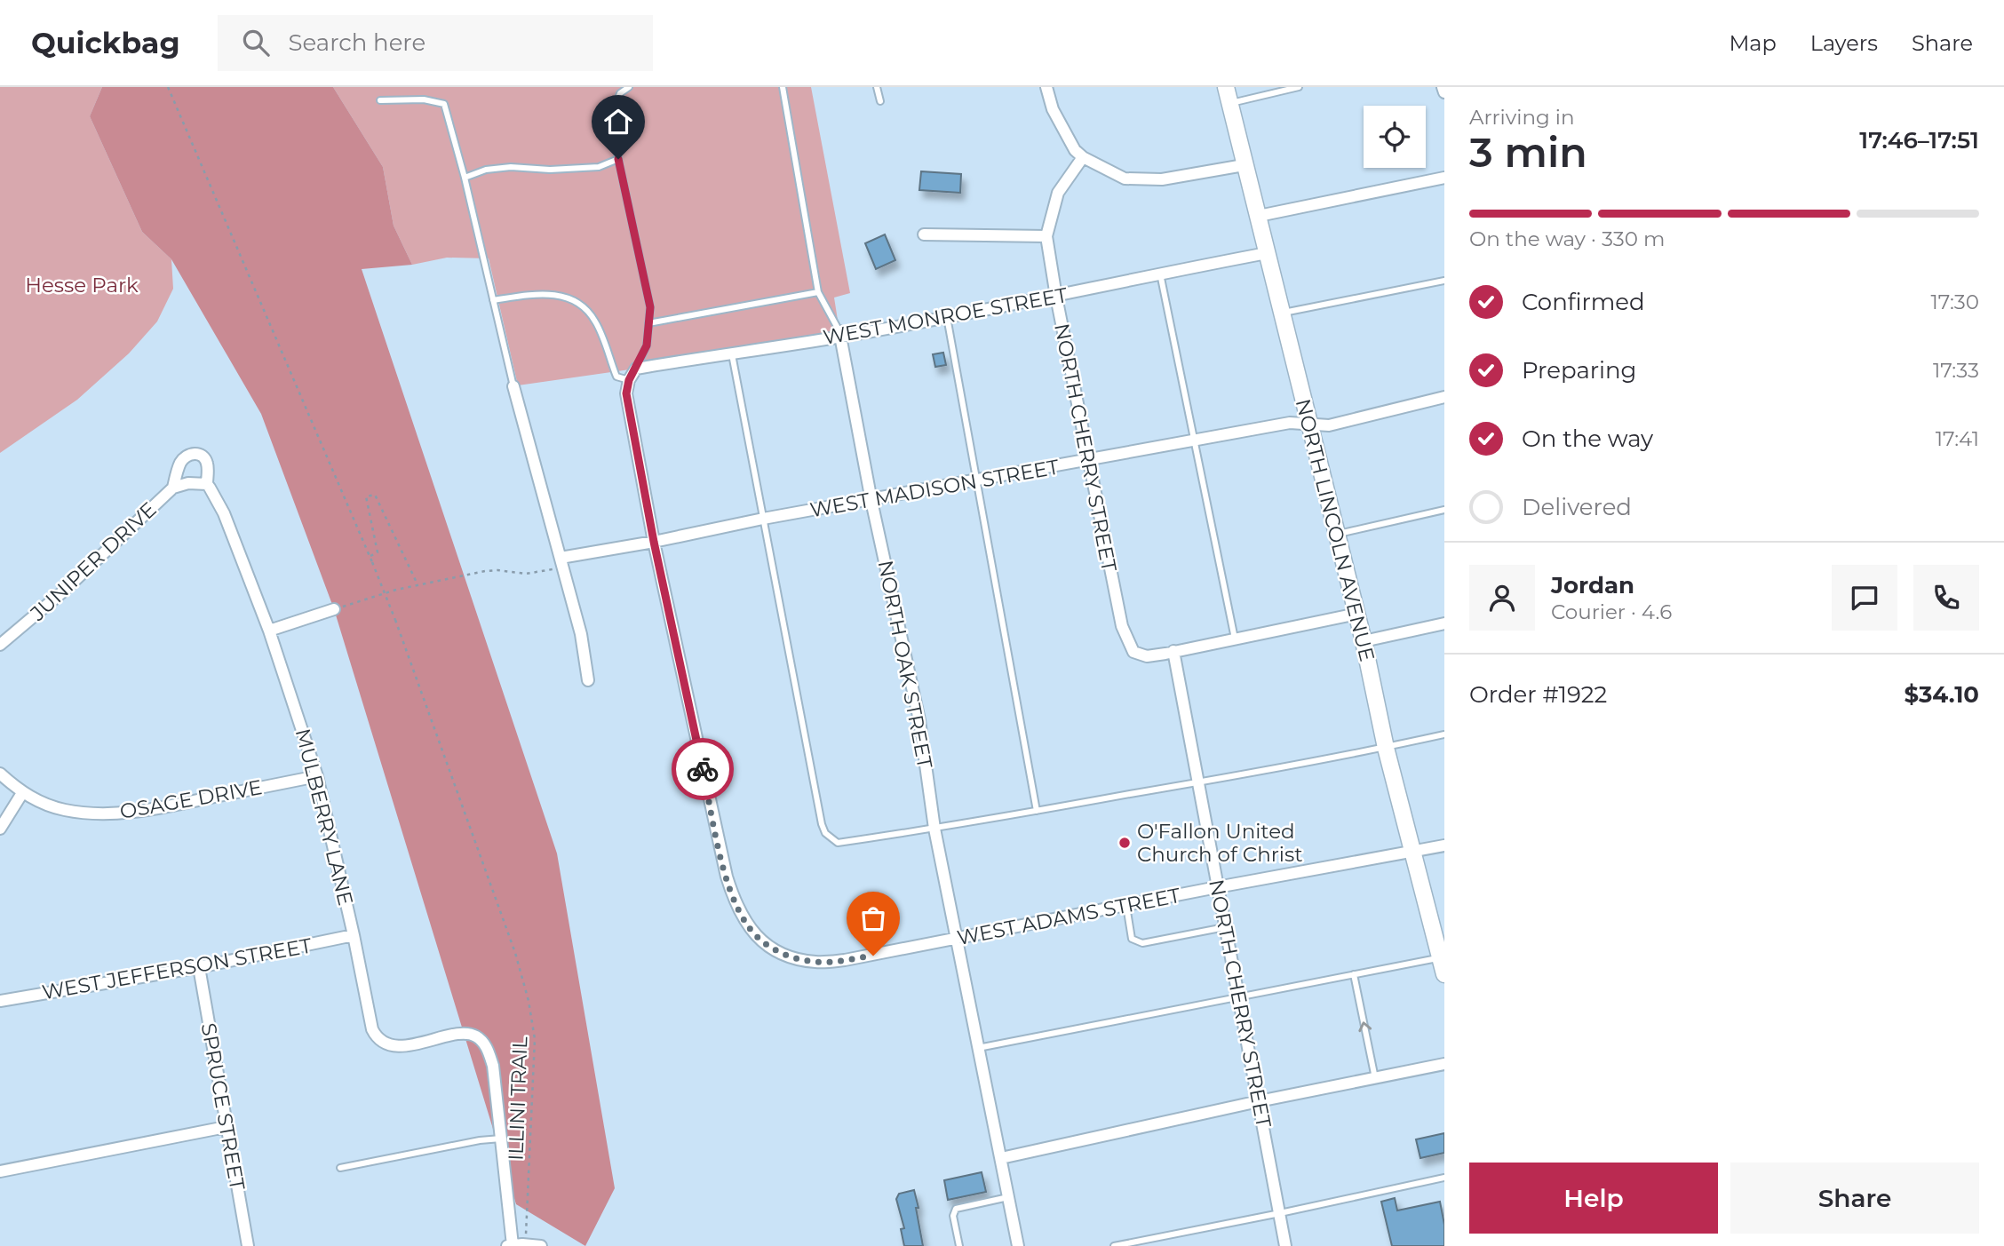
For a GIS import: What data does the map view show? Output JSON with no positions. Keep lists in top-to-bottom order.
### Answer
{
  "streets": {
    "main road": ["NORTH LINCOLN AVENUE"],
    "street": [
      "WEST MONROE STREET",
      "NORTH CHERRY STREET",
      "WEST MADISON STREET",
      "JUNIPER DRIVE",
      "NORTH OAK STREET",
      "OSAGE DRIVE",
      "MULBERRY LANE",
      "WEST ADAMS STREET",
      "WEST JEFFERSON STREET",
      "SPRUCE STREET"
    ],
    "path": ["ILLINI TRAIL"]
  },
  "crossings": [
    ["WEST MONROE STREET", "NORTH CHERRY STREET"],
    ["WEST MONROE STREET", "NORTH LINCOLN AVENUE"],
    ["WEST MONROE STREET", "NORTH OAK STREET"],
    ["NORTH CHERRY STREET", "WEST MADISON STREET"],
    ["NORTH CHERRY STREET", "WEST ADAMS STREET"],
    ["WEST MADISON STREET", "NORTH LINCOLN AVENUE"],
    ["WEST MADISON STREET", "NORTH OAK STREET"],
    ["WEST MADISON STREET", "WEST ADAMS STREET"],
    ["NORTH LINCOLN AVENUE", "WEST ADAMS STREET"],
    ["JUNIPER DRIVE", "MULBERRY LANE"],
    ["NORTH OAK STREET", "WEST ADAMS STREET"],
    ["OSAGE DRIVE", "MULBERRY LANE"],
    ["MULBERRY LANE", "WEST JEFFERSON STREET"],
    ["WEST JEFFERSON STREET", "SPRUCE STREET"]
  ],
  "parks": ["Hesse Park"],
  "places": ["O'Fallon United Church of Christ"],
  "page": {
    "header": "Quickbag",
    "search": "Search here",
    "nav": ["Map", "Layers", "Share"],
    "heading": ["3 min", "Arriving in", "17:46–17:51"],
    "panel": [
      "Jordan",
      "Courier · 4.6",
      "Order #1922",
      "$34.10"
    ],
    "bar": "On the way · 330 m",
    "list": [
      ["Confirmed", "17:30"],
      ["Preparing", "17:33"],
      ["On the way", "17:41"],
      "Delivered"
    ],
    "buttons": ["Help", "Share"]
  }
}
